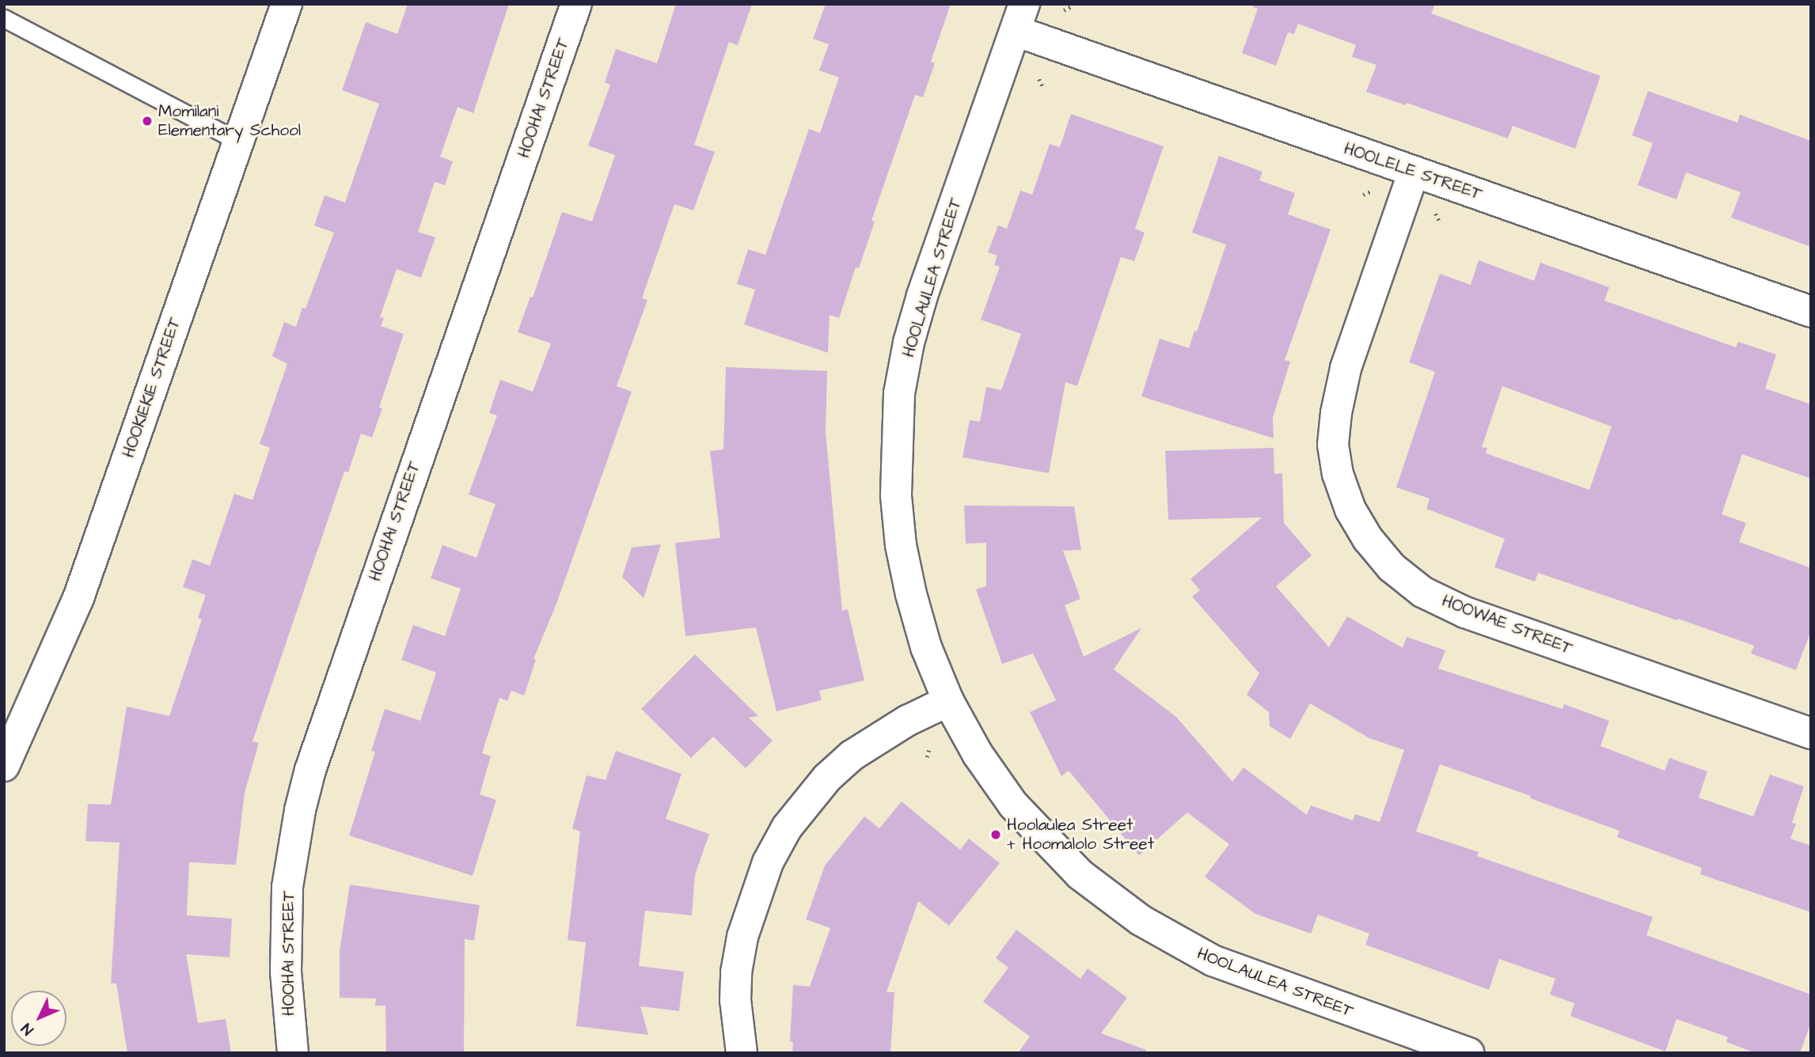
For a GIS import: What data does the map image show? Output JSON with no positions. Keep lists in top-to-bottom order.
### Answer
{
  "streets": {
    "street": [
      "HOOHAI STREET",
      "HOOLELE STREET",
      "HOOLAULEA STREET",
      "HOOKIEKIE STREET",
      "HOOWAE STREET"
    ]
  },
  "crossings": [
    ["HOOLELE STREET", "HOOLAULEA STREET"],
    ["HOOLELE STREET", "HOOWAE STREET"]
  ],
  "places": ["Momilani Elementary School", "Hoolaulea Street + Hoomalolo Street"],
  "north": "bottom left"
}
